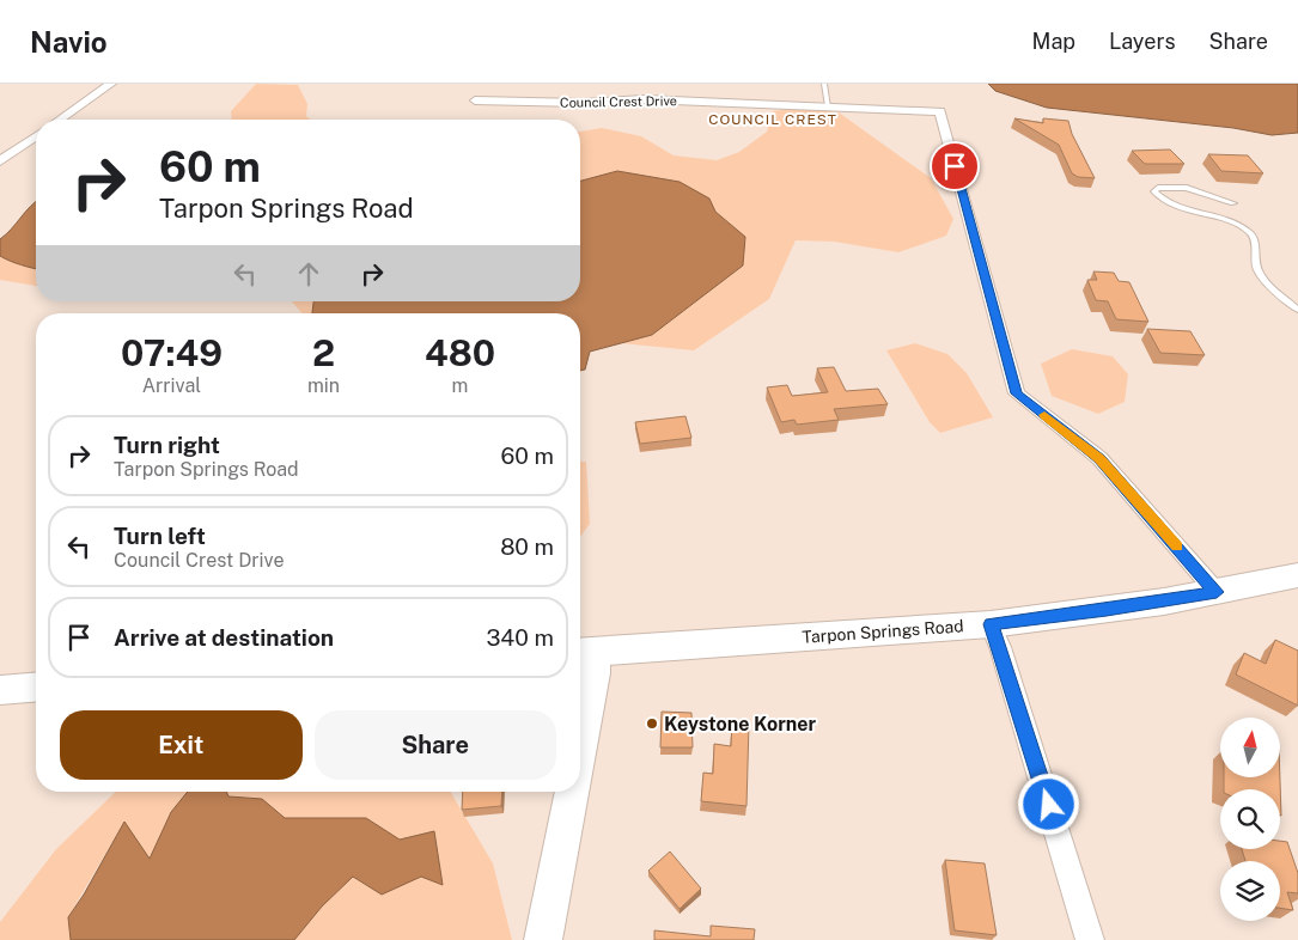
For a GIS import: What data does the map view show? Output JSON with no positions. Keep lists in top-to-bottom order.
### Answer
{
  "streets": {
    "main road": ["Tarpon Springs Road"],
    "street": ["Council Crest Drive"]
  },
  "crossings": [
    ["Council Crest Drive", "Tarpon Springs Road"]
  ],
  "districts": ["COUNCIL CREST"],
  "places": ["Keystone Korner"],
  "north": "top",
  "page": {
    "header": "Navio",
    "nav": ["Map", "Layers", "Share"],
    "turn": ["60 m", "Tarpon Springs Road"],
    "eta": [
      "07:49",
      "Arrival",
      "2",
      "min",
      "480",
      "m"
    ],
    "list": [
      {
        "name": "Turn right",
        "note": "Tarpon Springs Road",
        "value": "60 m"
      },
      {
        "name": "Turn left",
        "note": "Council Crest Drive",
        "value": "80 m"
      },
      {
        "name": "Arrive at destination",
        "value": "340 m"
      }
    ],
    "buttons": ["Exit", "Share"]
  }
}
